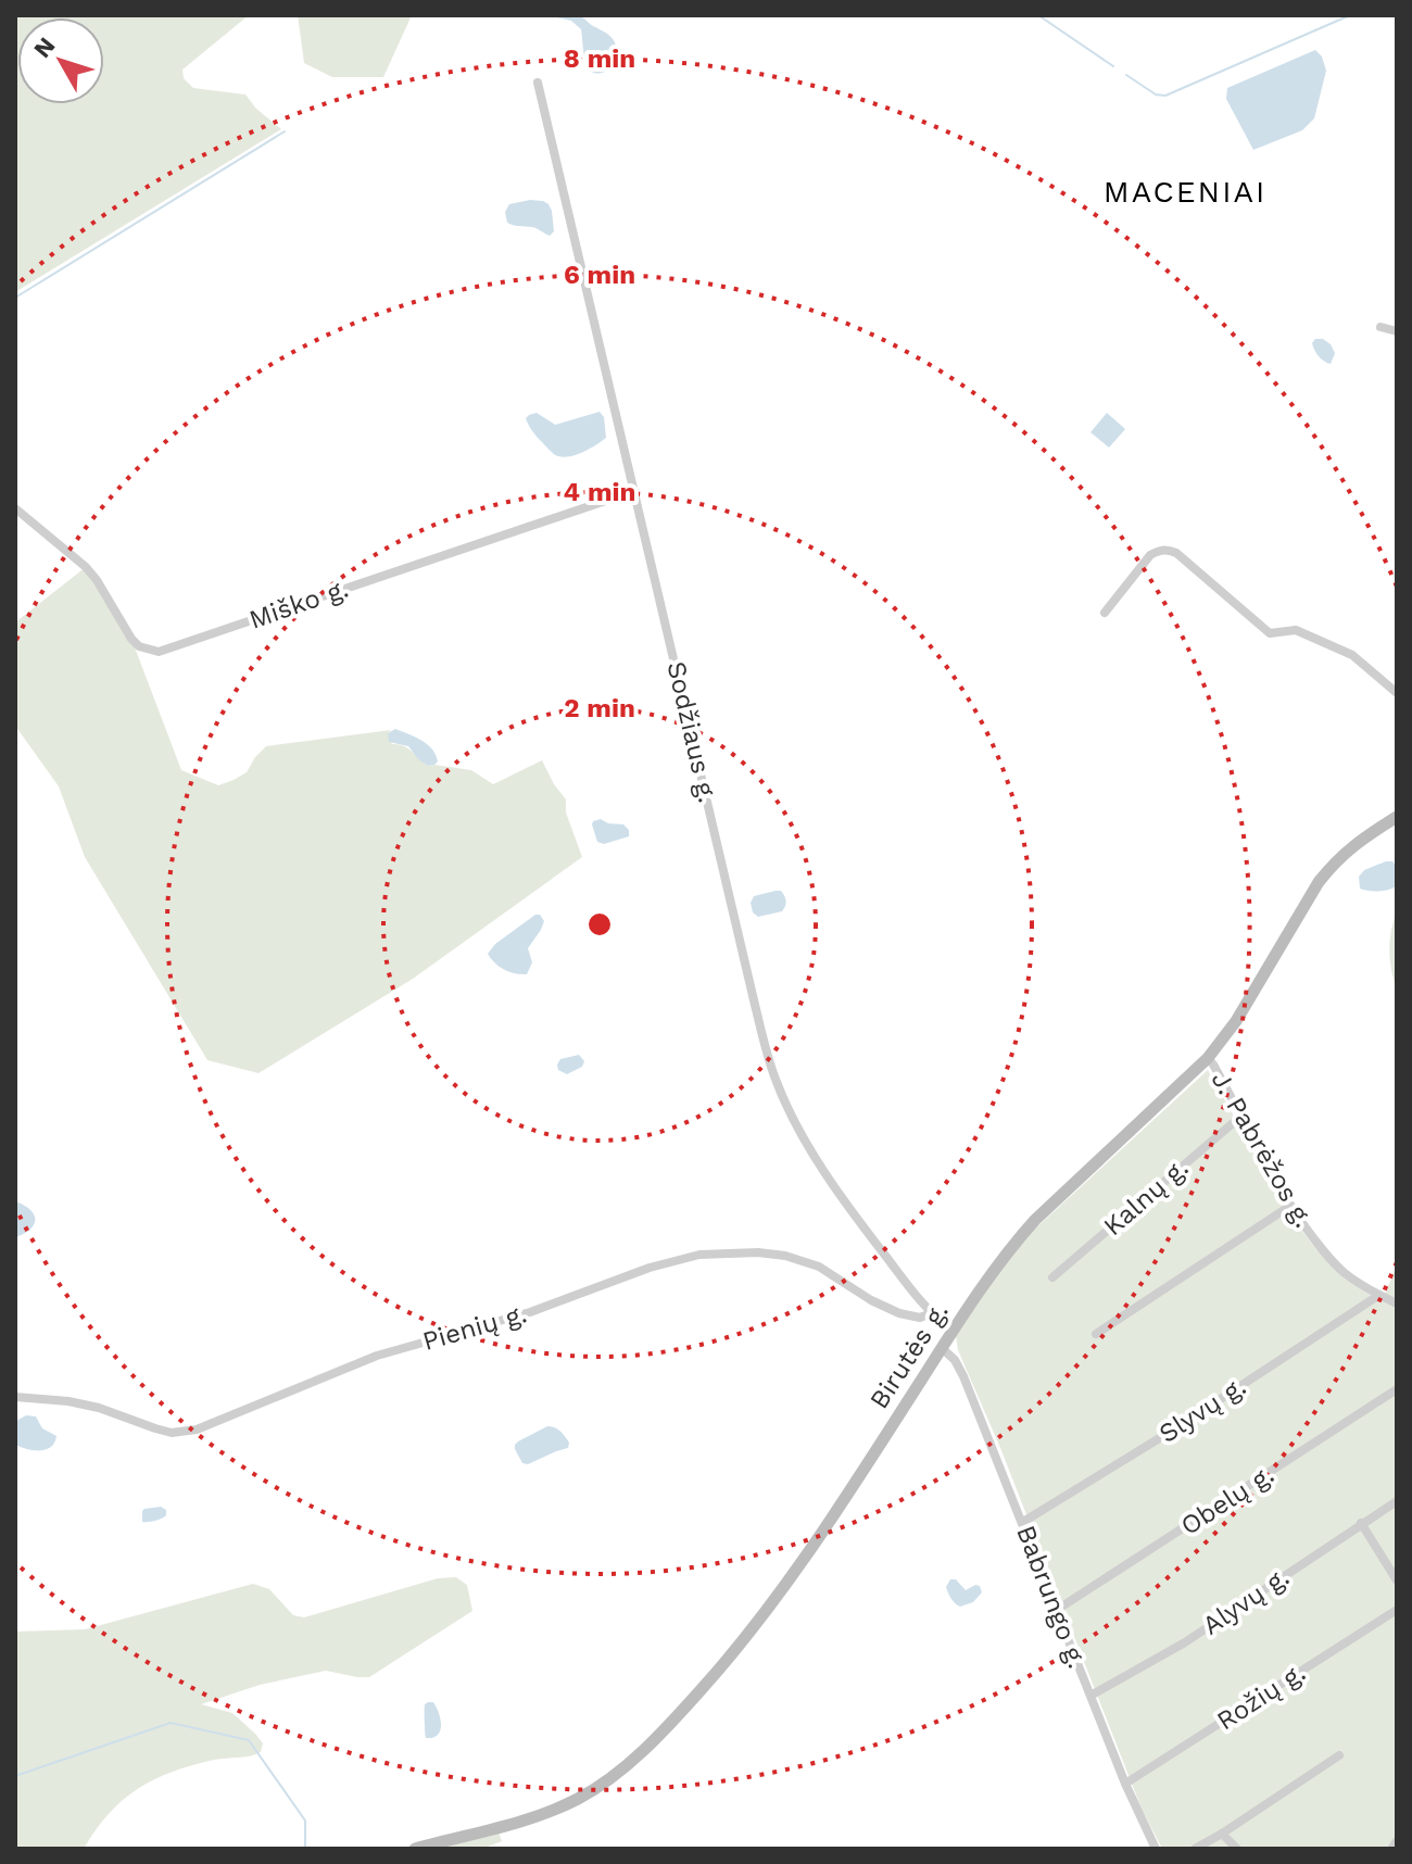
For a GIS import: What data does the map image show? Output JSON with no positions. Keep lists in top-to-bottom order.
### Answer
{
  "streets": {
    "main road": ["Birutės g."],
    "street": [
      "Miško g.",
      "Sodžiaus g.",
      "J. Pabrėžos g.",
      "Kalnų g.",
      "Pienių g.",
      "Slyvų g.",
      "Obelų g.",
      "Babrungo g.",
      "Alyvų g.",
      "Rožių g."
    ]
  },
  "crossings": [
    ["Miško g.", "Sodžiaus g."],
    ["Sodžiaus g.", "Pienių g."],
    ["Sodžiaus g.", "Birutės g."],
    ["J. Pabrėžos g.", "Kalnų g."],
    ["J. Pabrėžos g.", "Birutės g."],
    ["J. Pabrėžos g.", "Slyvų g."],
    ["Birutės g.", "Babrungo g."],
    ["Slyvų g.", "Babrungo g."],
    ["Obelų g.", "Babrungo g."],
    ["Babrungo g.", "Alyvų g."],
    ["Babrungo g.", "Rožių g."]
  ],
  "districts": ["MACENIAI"],
  "north": "top left",
  "rings": [
    "8 min",
    "6 min",
    "4 min",
    "2 min"
  ]
}
